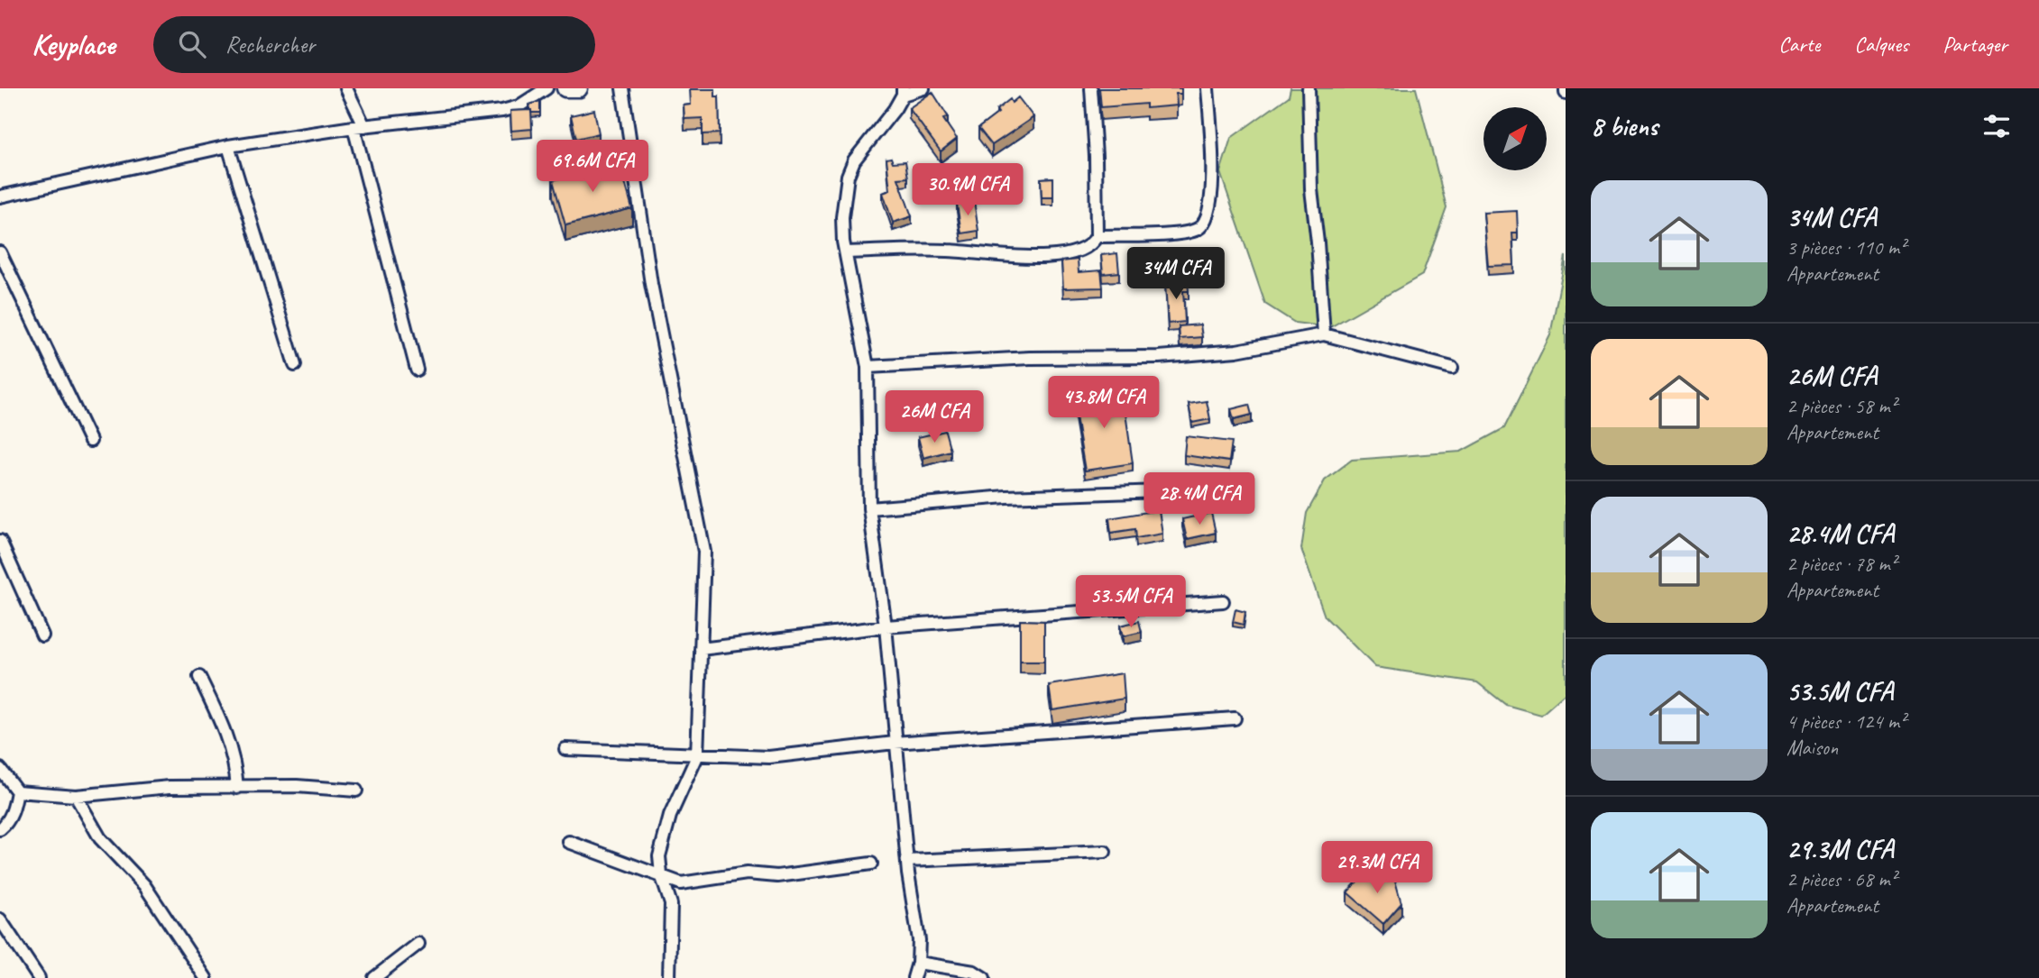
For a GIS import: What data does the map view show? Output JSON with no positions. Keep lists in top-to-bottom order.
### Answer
{
  "north": "top right",
  "page": {
    "header": "Keyplace",
    "search": "Rechercher",
    "nav": ["Carte", "Calques", "Partager"],
    "heading": "8 biens",
    "price": [
      "69.6M CFA",
      "30.9M CFA",
      "34M CFA",
      "43.8M CFA",
      "26M CFA",
      "28.4M CFA",
      "53.5M CFA",
      "29.3M CFA"
    ],
    "list": [
      {
        "name": "34M CFA",
        "note": "3 pièces · 110 m² · Appartement"
      },
      {
        "name": "26M CFA",
        "note": "2 pièces · 58 m² · Appartement"
      },
      {
        "name": "28.4M CFA",
        "note": "2 pièces · 78 m² · Appartement"
      },
      {
        "name": "53.5M CFA",
        "note": "4 pièces · 124 m² · Maison"
      },
      {
        "name": "29.3M CFA",
        "note": "2 pièces · 68 m² · Appartement"
      }
    ]
  }
}
